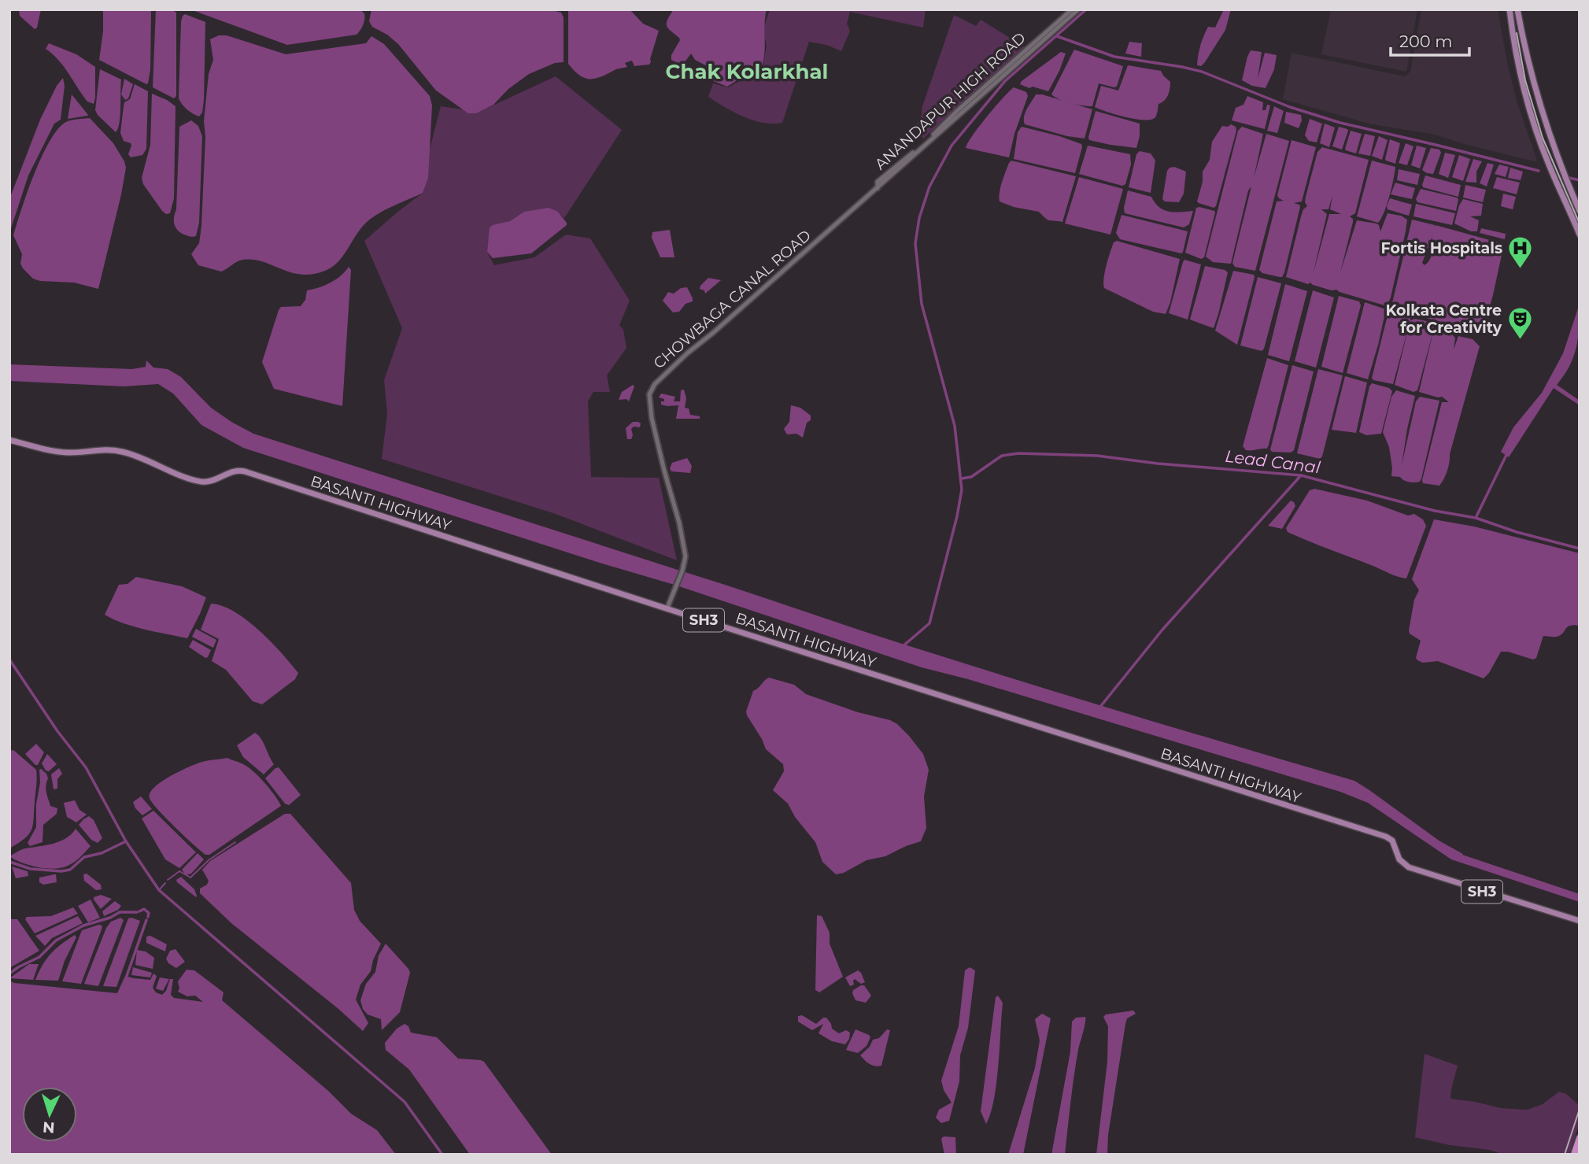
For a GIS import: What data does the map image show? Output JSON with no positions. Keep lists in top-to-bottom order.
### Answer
{
  "streets": {
    "main road": [
      "ANANDAPUR HIGH ROAD",
      "CHOWBAGA CANAL ROAD",
      "BASANTI HIGHWAY",
      "SH3"
    ]
  },
  "crossings": [
    ["ANANDAPUR HIGH ROAD", "CHOWBAGA CANAL ROAD"],
    ["CHOWBAGA CANAL ROAD", "BASANTI HIGHWAY"]
  ],
  "districts": ["Chak Kolarkhal"],
  "water": ["Lead Canal"],
  "places": {
    "hospital": ["Fortis Hospitals"],
    "theatre": ["Kolkata Centre for Creativity"]
  },
  "scale_bar": "200 m",
  "north": "bottom"
}
